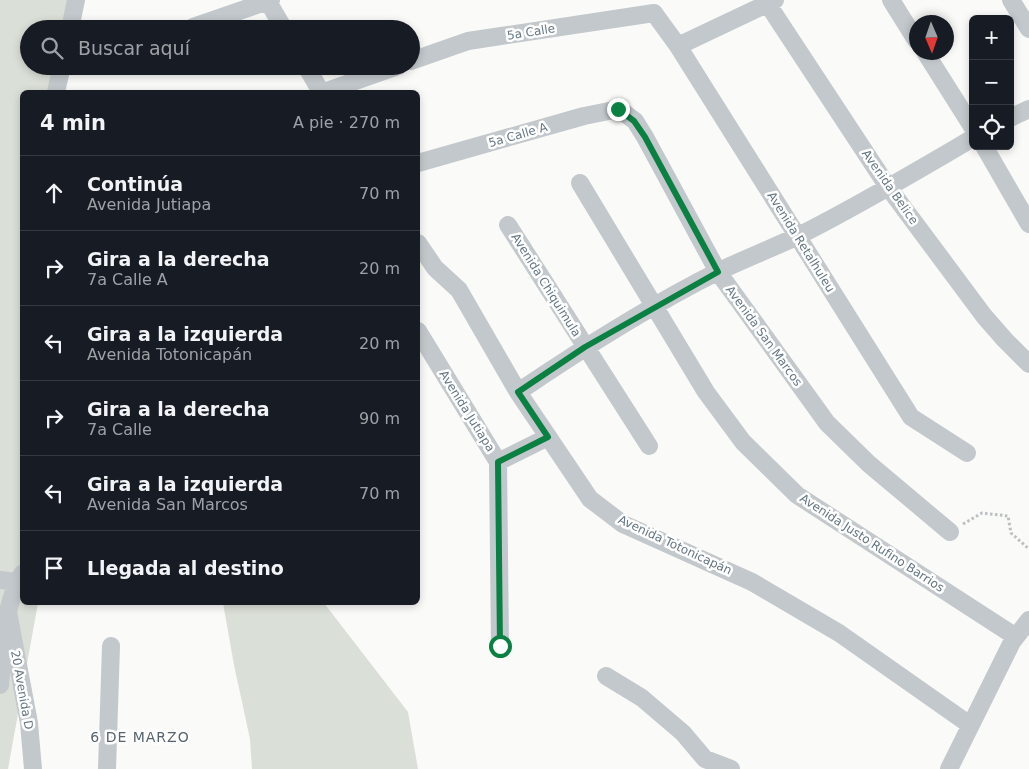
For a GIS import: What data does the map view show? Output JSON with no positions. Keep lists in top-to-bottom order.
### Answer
{
  "streets": {
    "street": [
      "5a Calle",
      "5a Calle A",
      "Avenida Belice",
      "Avenida Retalhuleu",
      "Avenida Chiquimula",
      "Avenida San Marcos",
      "Avenida Jutiapa",
      "Avenida Justo Rufino Barrios",
      "Avenida Totonicapán",
      "20 Avenida D"
    ]
  },
  "crossings": [
    ["5a Calle", "Avenida Retalhuleu"],
    ["5a Calle A", "Avenida San Marcos"]
  ],
  "districts": ["6 DE MARZO"],
  "north": "bottom",
  "page": {
    "map_buttons": ["+", "−"],
    "search": "Buscar aquí",
    "heading": ["4 min", "A pie · 270 m"],
    "list": [
      ["Continúa", "Avenida Jutiapa", "70 m"],
      ["Gira a la derecha", "7a Calle A", "20 m"],
      ["Gira a la izquierda", "Avenida Totonicapán", "20 m"],
      ["Gira a la derecha", "7a Calle", "90 m"],
      ["Gira a la izquierda", "Avenida San Marcos", "70 m"],
      "Llegada al destino"
    ]
  }
}
